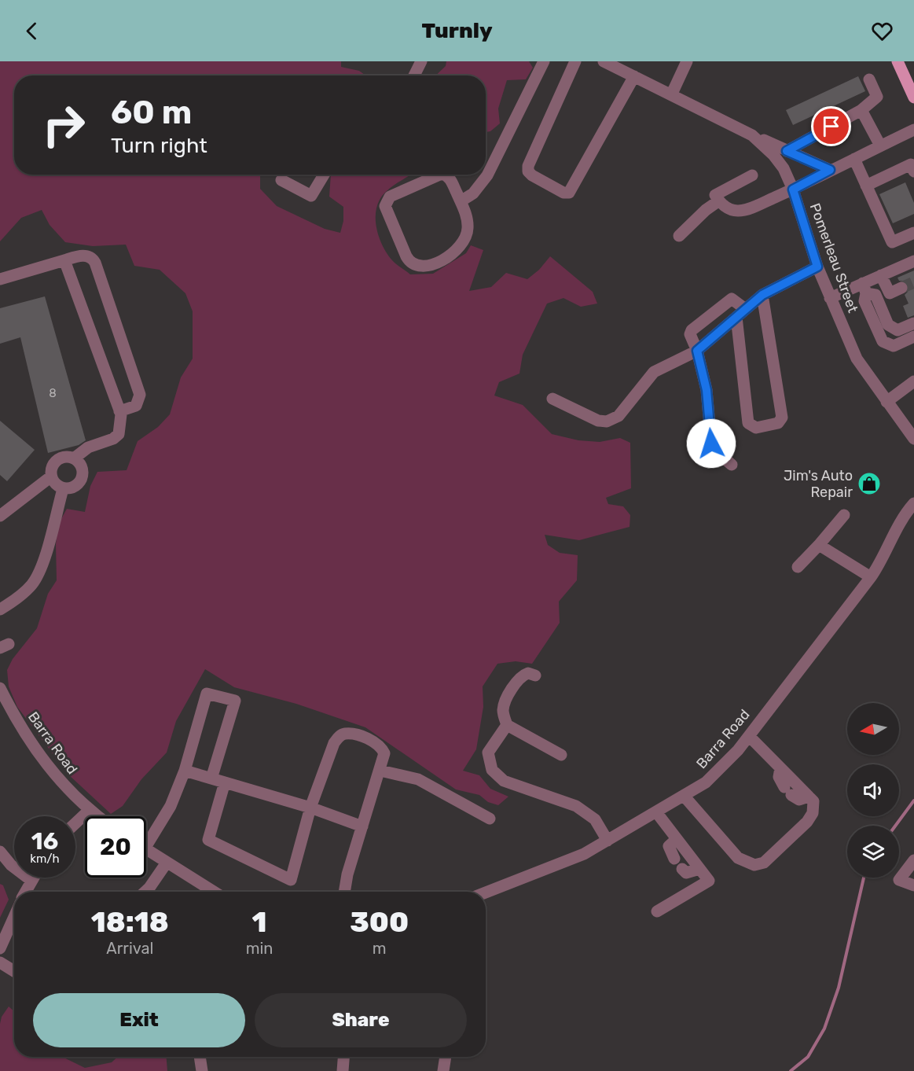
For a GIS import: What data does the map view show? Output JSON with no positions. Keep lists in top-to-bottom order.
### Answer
{
  "streets": {
    "street": ["Pomerleau Street", "Barra Road"]
  },
  "places": {
    "shop": ["Jim's Auto Repair"]
  },
  "house_numbers": ["8"],
  "north": "left",
  "page": {
    "header": "Turnly",
    "turn": ["60 m", "Turn right"],
    "speed": "16 km/h",
    "limit": "20",
    "eta": [
      "18:18",
      "Arrival",
      "1",
      "min",
      "300",
      "m"
    ],
    "buttons": ["Exit", "Share"]
  }
}
